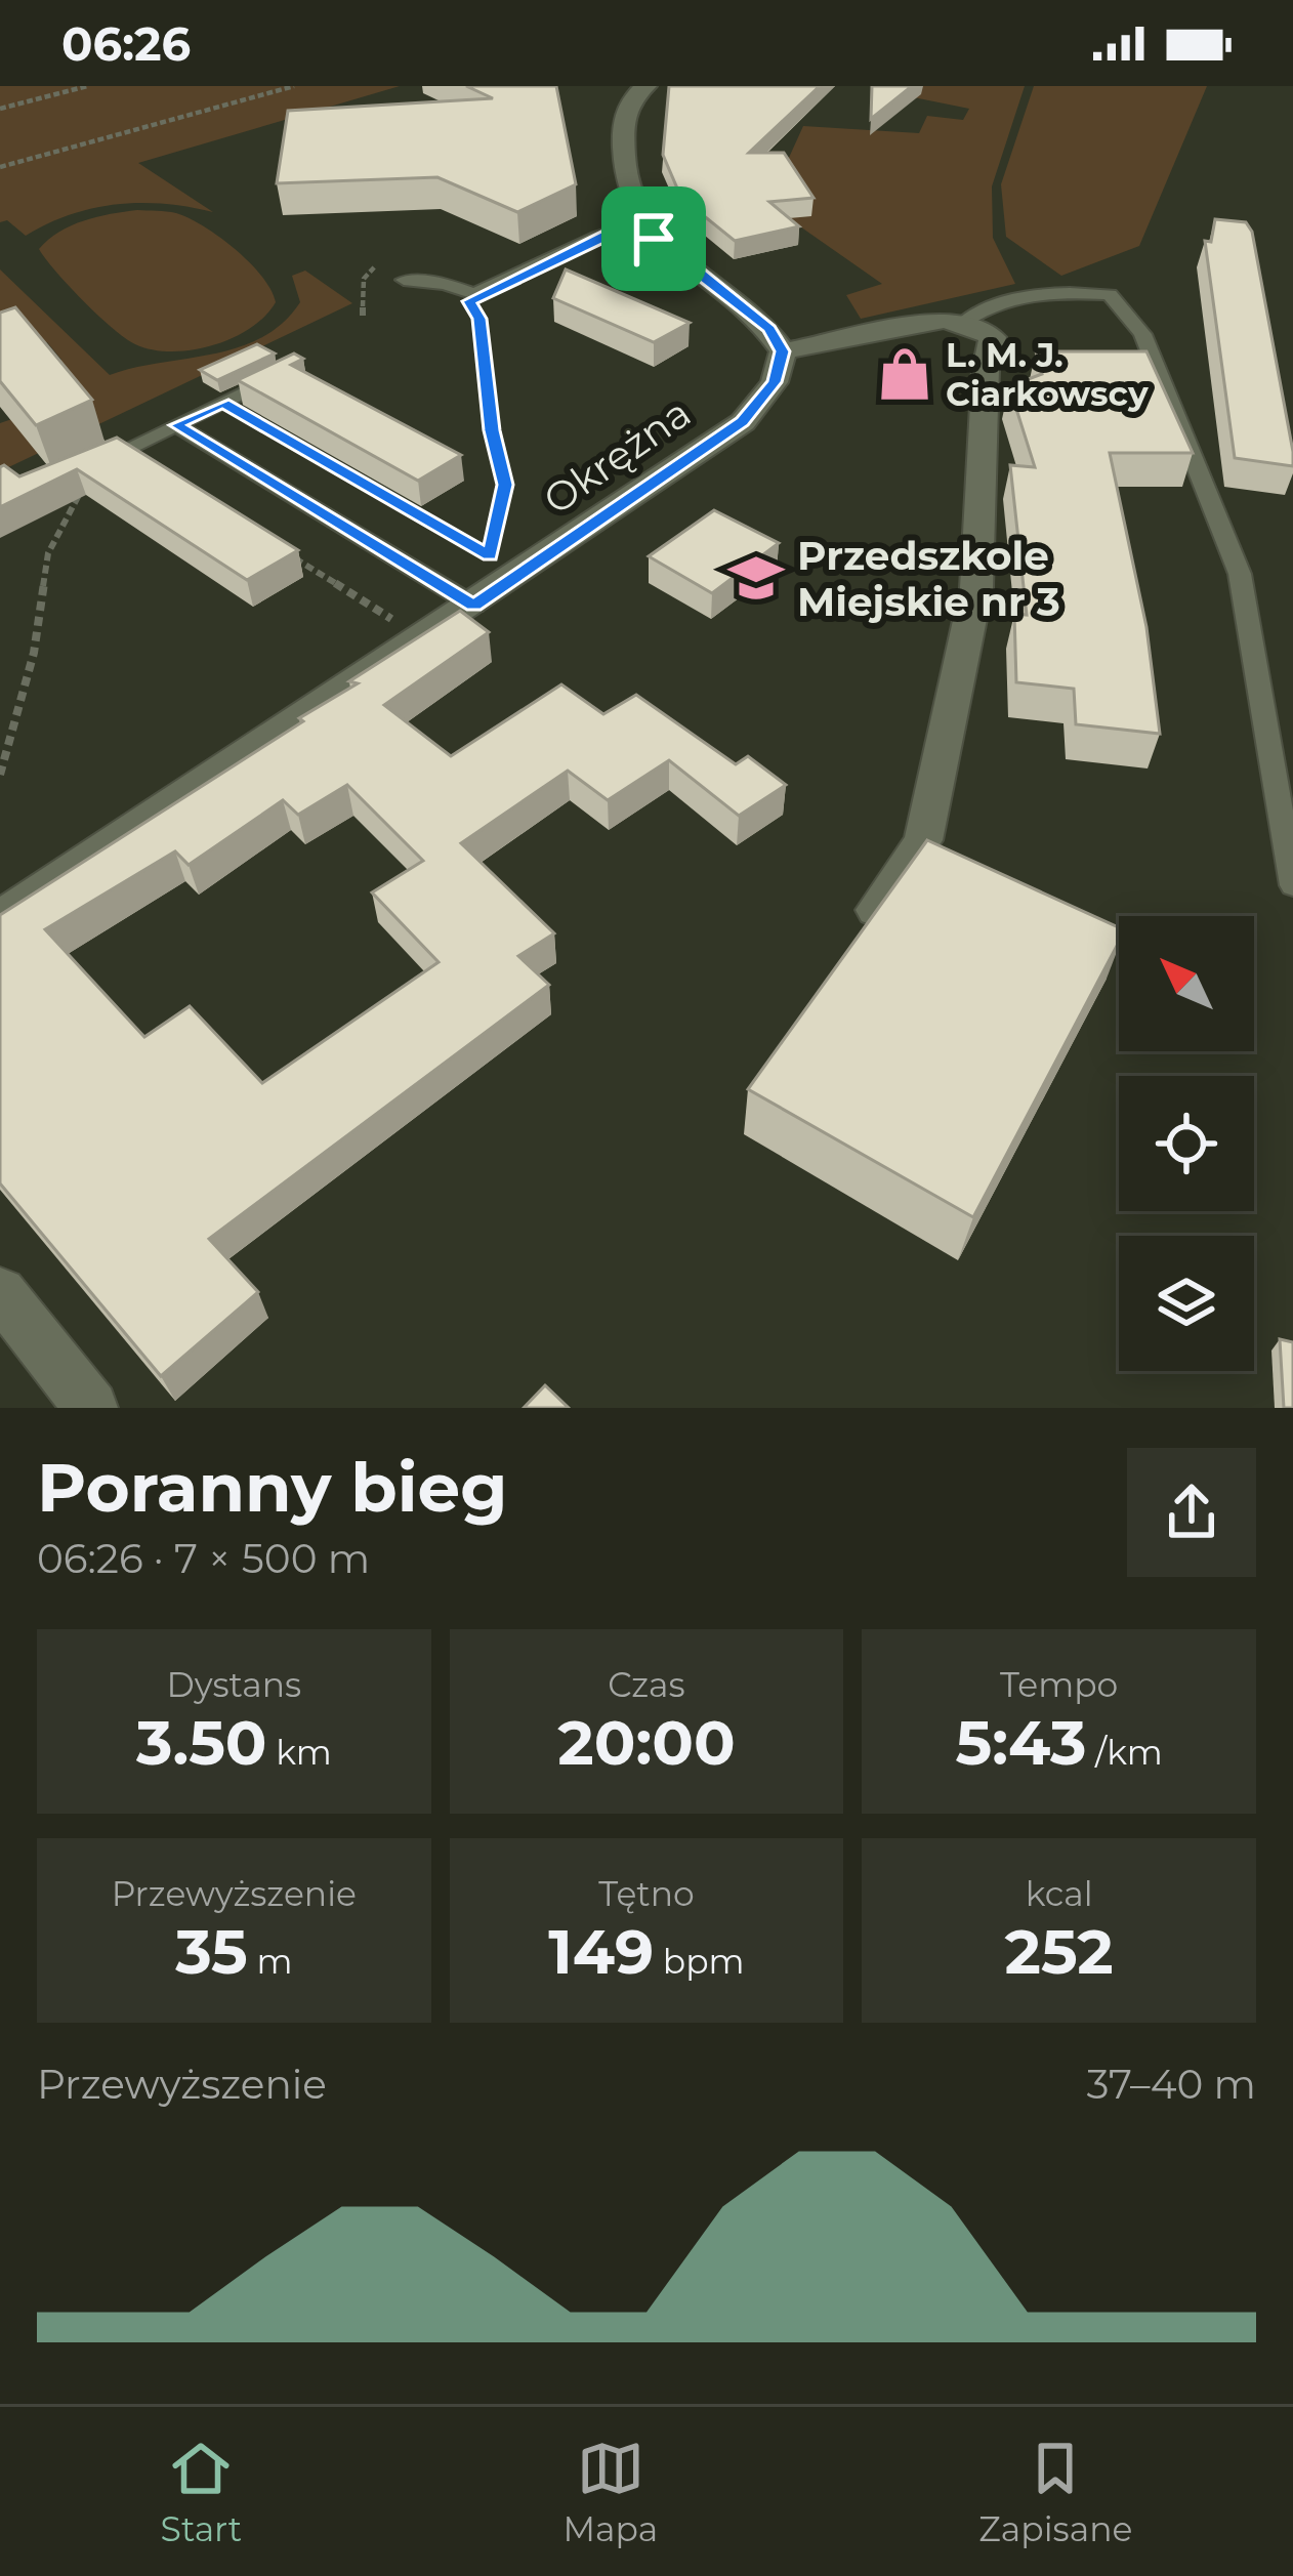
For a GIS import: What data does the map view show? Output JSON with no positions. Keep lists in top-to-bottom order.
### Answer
{
  "streets": {
    "street": ["Okrężna"]
  },
  "places": {
    "shop": ["L. M. J. Ciarkowscy"],
    "school or university": ["Przedszkole Miejskie nr 3"]
  },
  "north": "top left",
  "page": {
    "status": "06:26",
    "heading": ["Poranny bieg", "06:26 · 7 × 500 m"],
    "stats": [
      ["Dystans", "3.50 km"],
      ["Czas", "20:00"],
      ["Tempo", "5:43 /km"],
      ["Przewyższenie", "35 m"],
      ["Tętno", "149 bpm"],
      ["kcal", "252"]
    ],
    "chart": ["Przewyższenie", "37–40 m"],
    "tabs": ["Start", "Mapa", "Zapisane"]
  }
}
